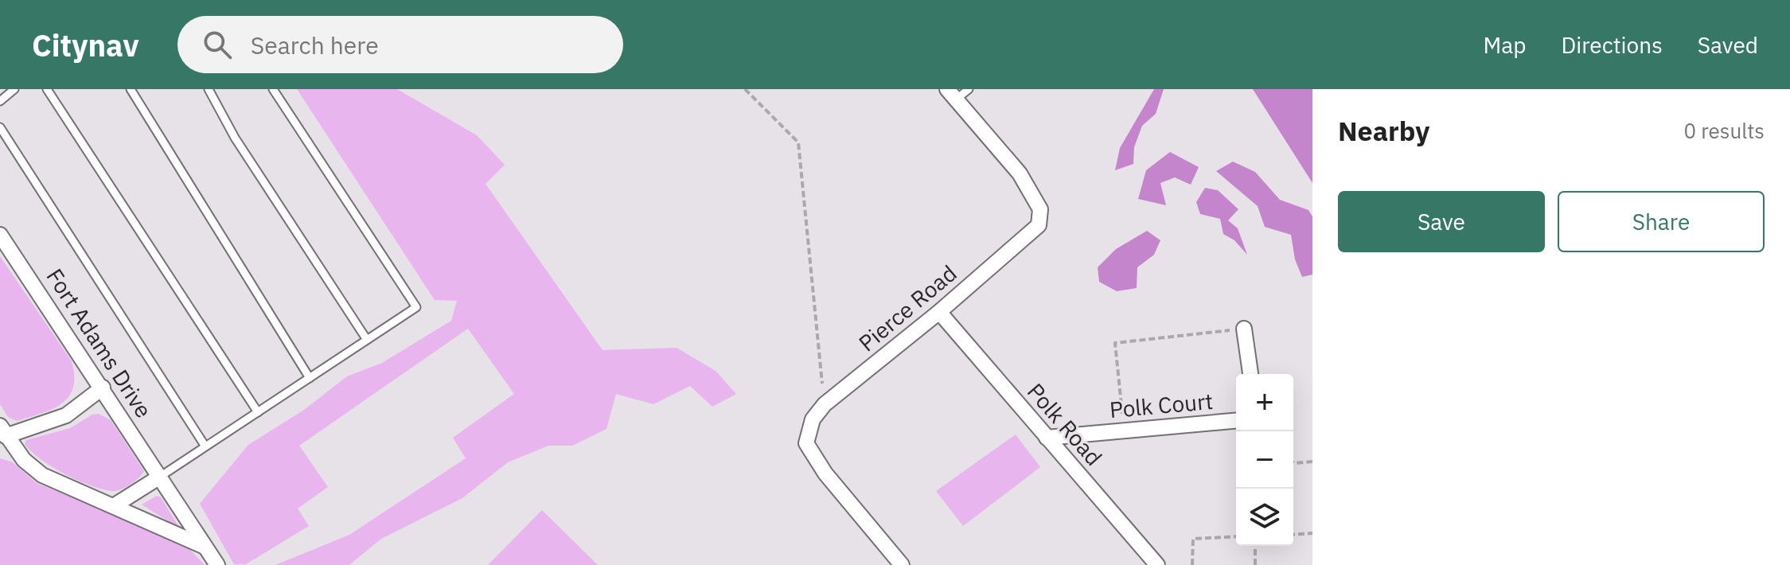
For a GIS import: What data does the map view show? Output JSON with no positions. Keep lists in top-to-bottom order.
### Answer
{
  "streets": {
    "street": [
      "Pierce Road",
      "Fort Adams Drive",
      "Polk Court",
      "Polk Road"
    ]
  },
  "crossings": [
    ["Pierce Road", "Polk Road"],
    ["Polk Court", "Polk Road"]
  ],
  "page": {
    "header": "Citynav",
    "search": "Search here",
    "nav": ["Map", "Directions", "Saved"],
    "heading": ["Nearby", "0 results"],
    "buttons": ["Save", "Share"],
    "map_buttons": ["+", "−"]
  }
}
